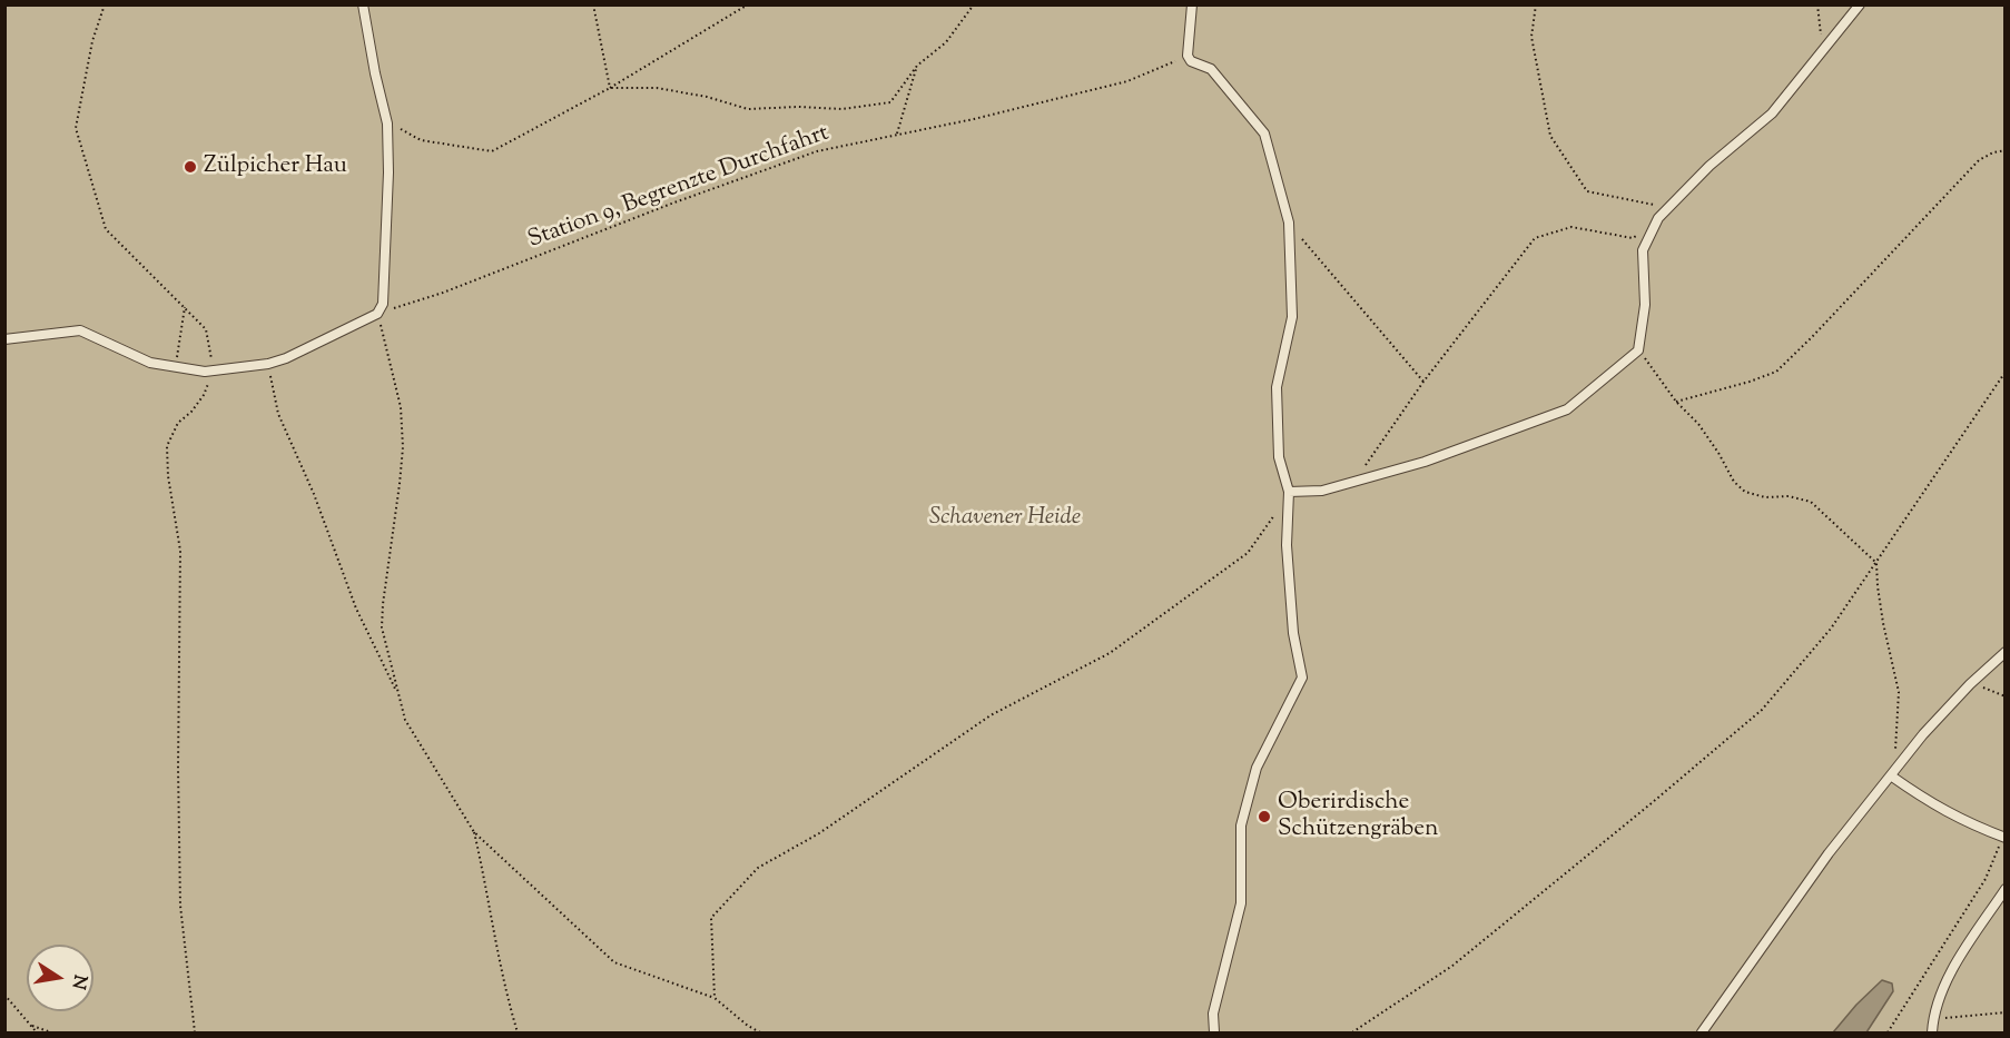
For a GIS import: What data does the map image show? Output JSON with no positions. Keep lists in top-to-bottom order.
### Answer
{
  "streets": {
    "path": ["Station 9, Begrenzte Durchfahrt"]
  },
  "parks": ["Schavener Heide"],
  "places": ["Zülpicher Hau", "Oberirdische Schützengräben"],
  "north": "right"
}
